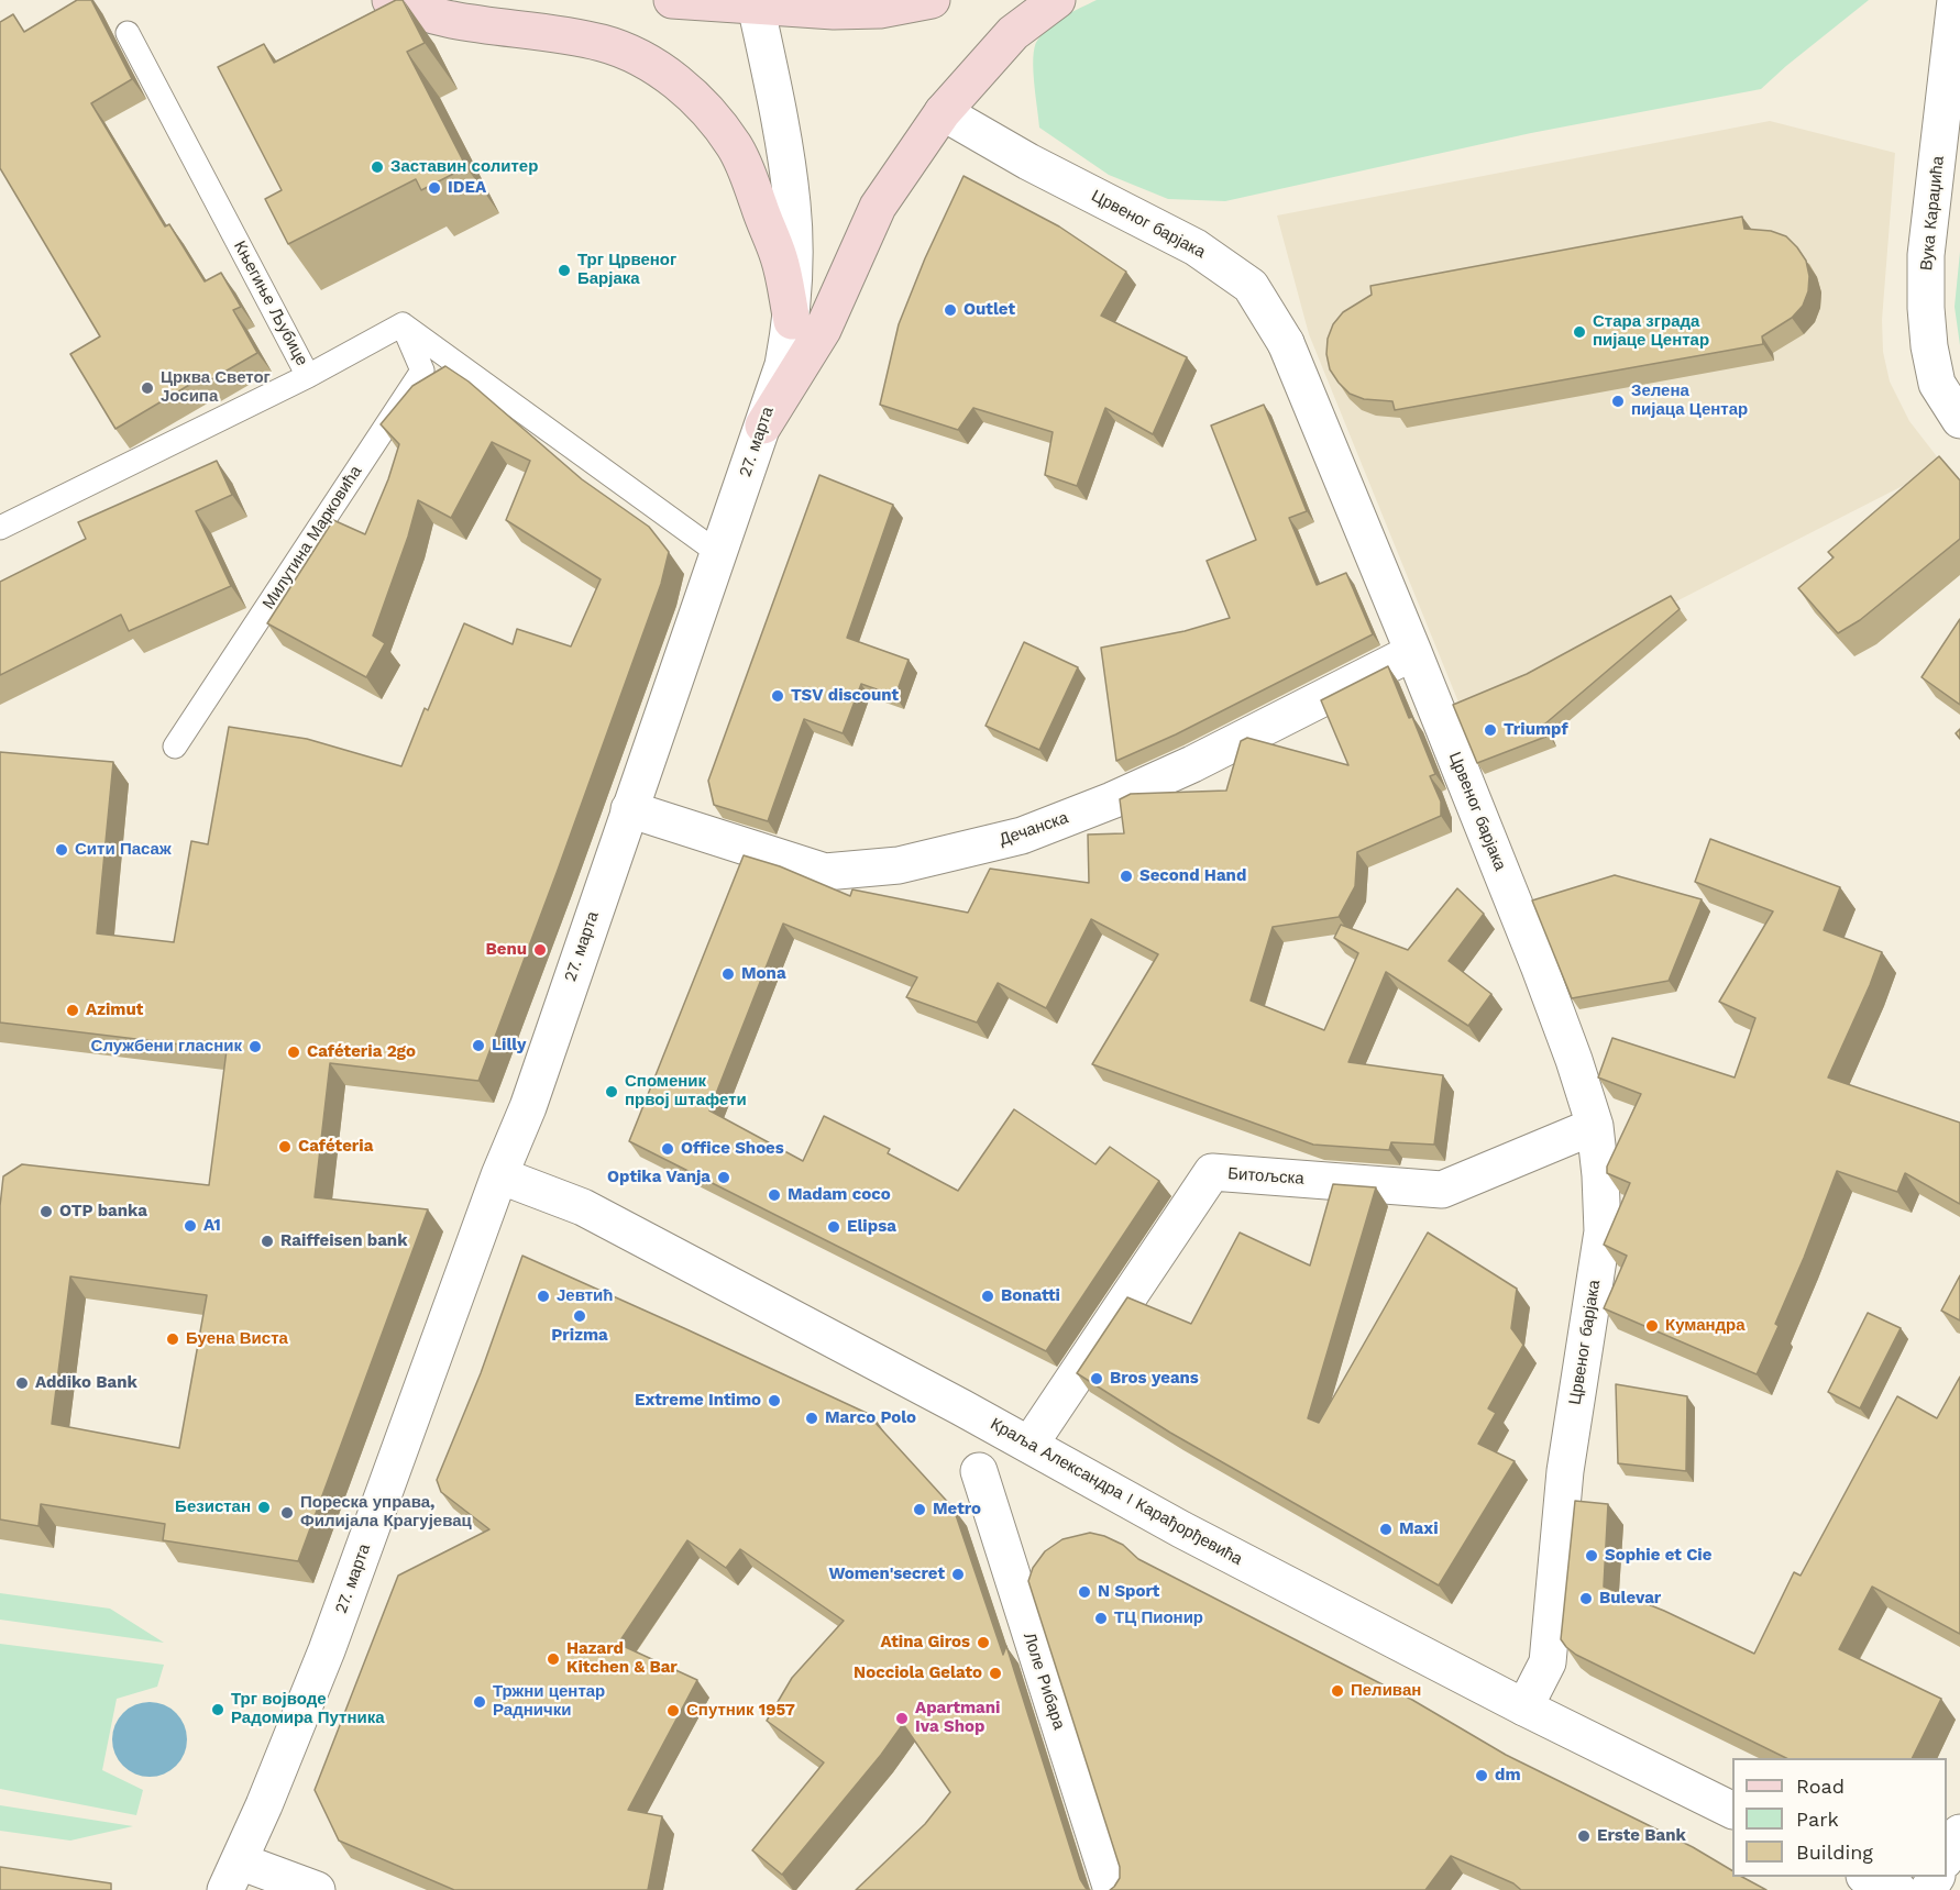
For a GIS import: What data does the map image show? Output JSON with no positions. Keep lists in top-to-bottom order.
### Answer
{
  "streets": {
    "street": [
      "Вука Караџића",
      "Црвеног барјака",
      "27. марта",
      "Дечанска",
      "Битољска",
      "Краља Александра I Карађорђевића",
      "Лоле Рибара"
    ],
    "lane": ["Књегиње Љубице", "Милутина Марковића"]
  },
  "crossings": [
    ["Црвеног барјака", "Дечанска"],
    ["Црвеног барјака", "Битољска"],
    ["Црвеног барјака", "Краља Александра I Карађорђевића"],
    ["27. марта", "Дечанска"],
    ["27. марта", "Краља Александра I Карађорђевића"],
    ["Битољска", "Краља Александра I Карађорђевића"]
  ],
  "places": [
    "Заставин солитер",
    "IDEA",
    "Трг Црвеног Барјака",
    "Outlet",
    "Стара зграда пијаце Центар",
    "Црква Светог Јосипа",
    "Зелена пијаца Центар",
    "TSV discount",
    "Triumpf",
    "Сити Пасаж",
    "Second Hand",
    "Benu",
    "Mona",
    "Azimut",
    "Lilly",
    "Службени гласник",
    "Caféteria 2go",
    "Споменик првој штафети",
    "Caféteria",
    "Office Shoes",
    "Optika Vanja",
    "Madam coco",
    "OTP banka",
    "A1",
    "Elipsa",
    "Raiffeisen bank",
    "Јевтић",
    "Bonatti",
    "Prizma",
    "Кумандра",
    "Буена Виста",
    "Bros yeans",
    "Addiko Bank",
    "Extreme Intimo",
    "Marco Polo",
    "Безистан",
    "Metro",
    "Пореска управа, Филијала Крагујевац",
    "Maxi",
    "Sophie et Cie",
    "Women'secret",
    "N Sport",
    "Bulevar",
    "ТЦ Пионир",
    "Atina Giros",
    "Hazard Kitchen & Bar",
    "Nocciola Gelato",
    "Пеливан",
    "Тржни центар Раднички",
    "Трг војводе Радомира Путника",
    "Спутник 1957",
    "Apartmani Iva Shop",
    "dm",
    "Erste Bank"
  ],
  "legend": ["Road", "Park", "Building"]
}
